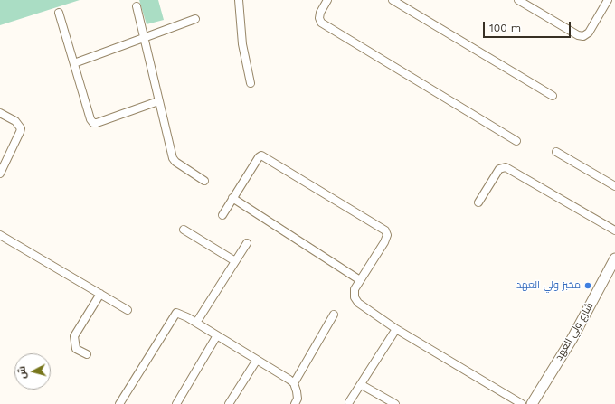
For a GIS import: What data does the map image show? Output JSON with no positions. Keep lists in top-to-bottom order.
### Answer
{
  "streets": {
    "main road": ["شارع ولي العهد"]
  },
  "places": ["مخبز ولي العهد"],
  "scale_bar": "100 m",
  "north": "left"
}
